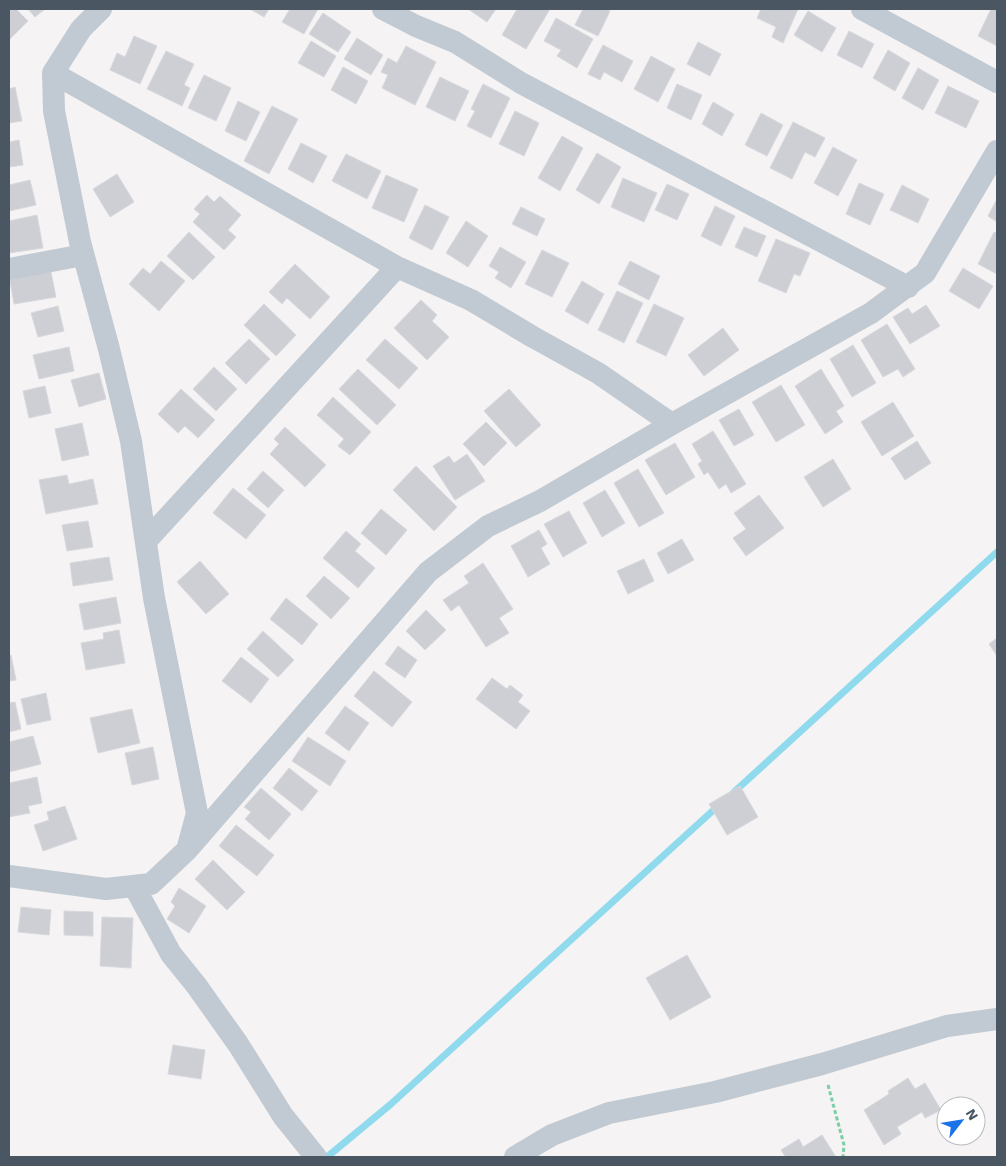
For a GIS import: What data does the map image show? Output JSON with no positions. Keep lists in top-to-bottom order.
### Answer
{
  "north": "top right"
}
